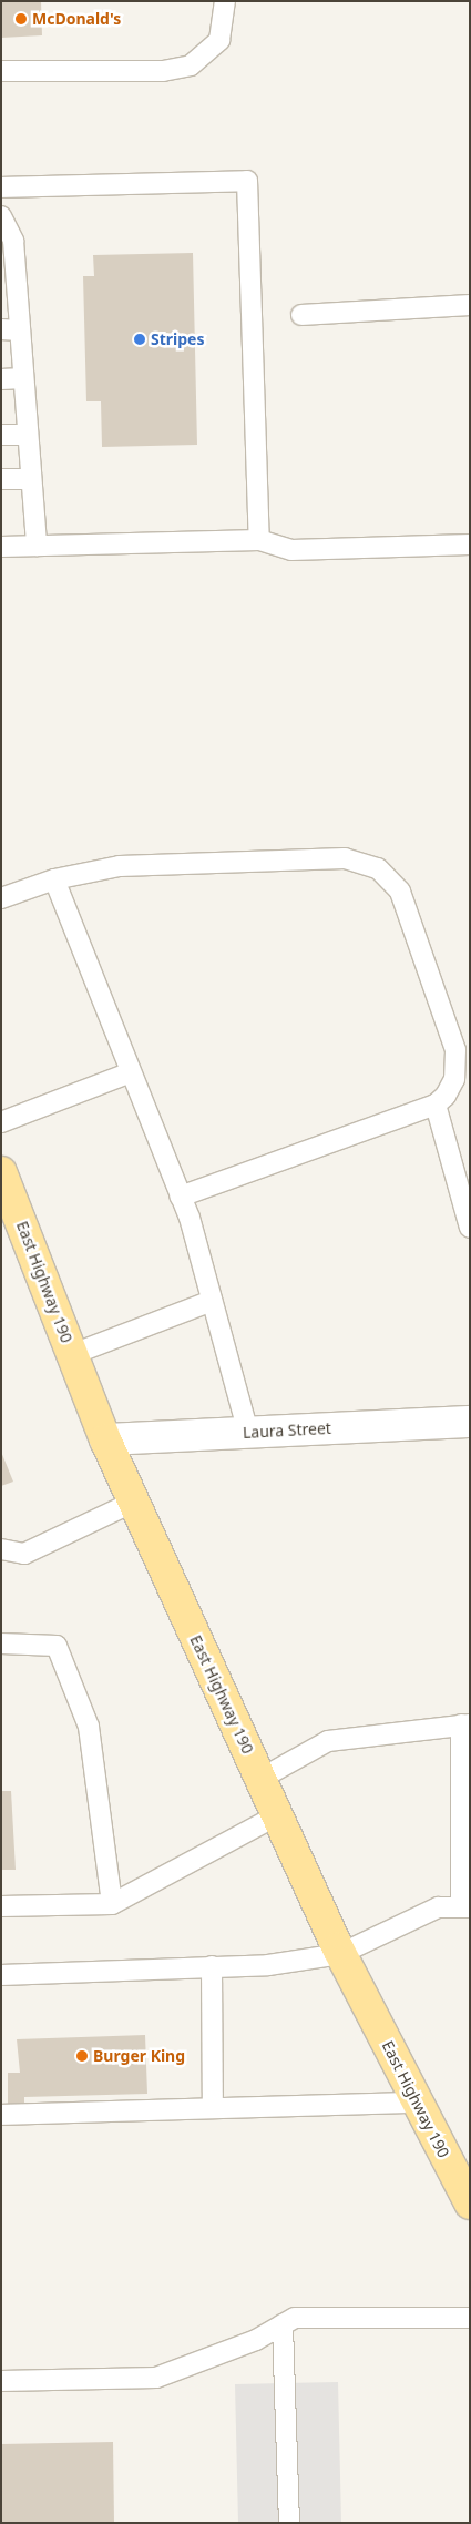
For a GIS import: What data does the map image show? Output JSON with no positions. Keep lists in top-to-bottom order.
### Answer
{
  "streets": {
    "main road": ["East Highway 190"],
    "street": ["Laura Street"]
  },
  "crossings": [
    ["East Highway 190", "Laura Street"]
  ],
  "places": ["McDonald's", "Stripes", "Burger King"]
}
